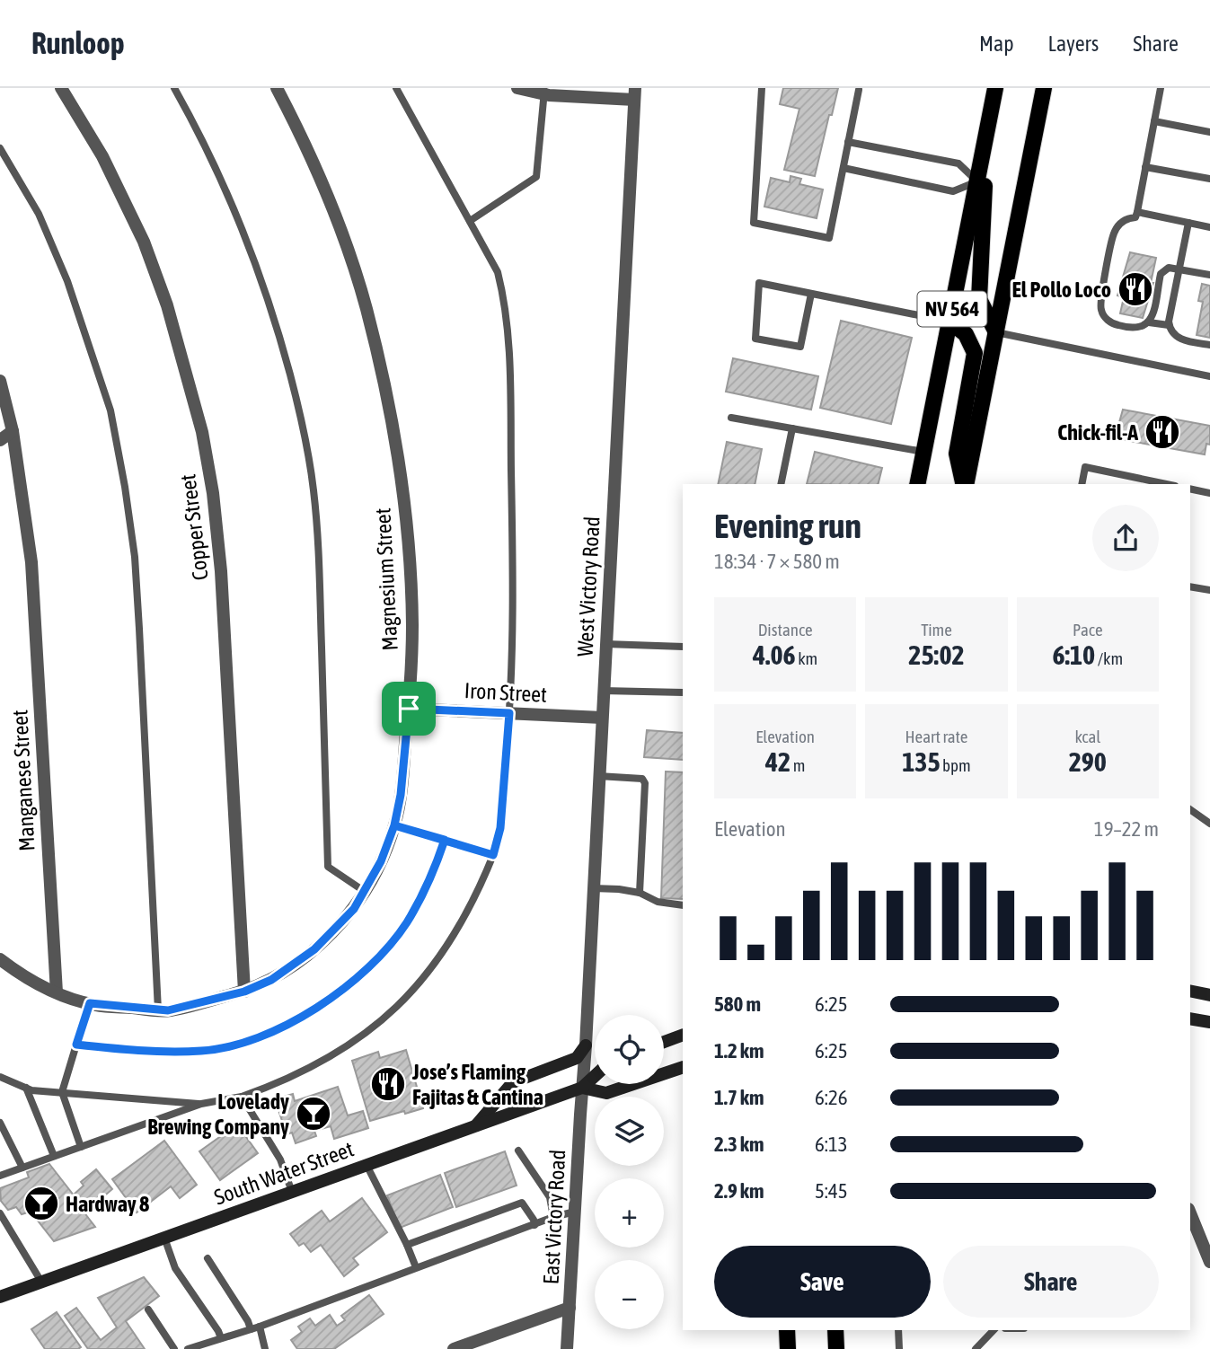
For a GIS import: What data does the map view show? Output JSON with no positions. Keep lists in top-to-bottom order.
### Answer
{
  "streets": {
    "main road": ["NV 564", "South Water Street"],
    "street": [
      "Copper Street",
      "Magnesium Street",
      "West Victory Road",
      "Iron Street",
      "Manganese Street",
      "East Victory Road"
    ]
  },
  "crossings": [
    ["Copper Street", "Magnesium Street"],
    ["Magnesium Street", "Iron Street"],
    ["Magnesium Street", "Manganese Street"],
    ["West Victory Road", "Iron Street"],
    ["West Victory Road", "South Water Street"],
    ["West Victory Road", "East Victory Road"],
    ["South Water Street", "East Victory Road"]
  ],
  "places": {
    "restaurant": ["El Pollo Loco", "Chick-fil-A", "Jose’s Flaming Fajitas & Cantina"],
    "bar": ["Lovelady Brewing Company", "Hardway 8"]
  },
  "page": {
    "header": "Runloop",
    "nav": ["Map", "Layers", "Share"],
    "heading": ["Evening run", "18:34 · 7 × 580 m"],
    "stats": [
      ["Distance", "4.06 km"],
      ["Time", "25:02"],
      ["Pace", "6:10 /km"],
      ["Elevation", "42 m"],
      ["Heart rate", "135 bpm"],
      ["kcal", "290"]
    ],
    "chart": ["Elevation", "19–22 m"],
    "list": [
      {
        "name": "580 m",
        "note": "6:25"
      },
      {
        "name": "1.2 km",
        "note": "6:25"
      },
      {
        "name": "1.7 km",
        "note": "6:26"
      },
      {
        "name": "2.3 km",
        "note": "6:13"
      },
      {
        "name": "2.9 km",
        "note": "5:45"
      }
    ],
    "map_buttons": ["+", "−"],
    "buttons": ["Save", "Share"]
  }
}
